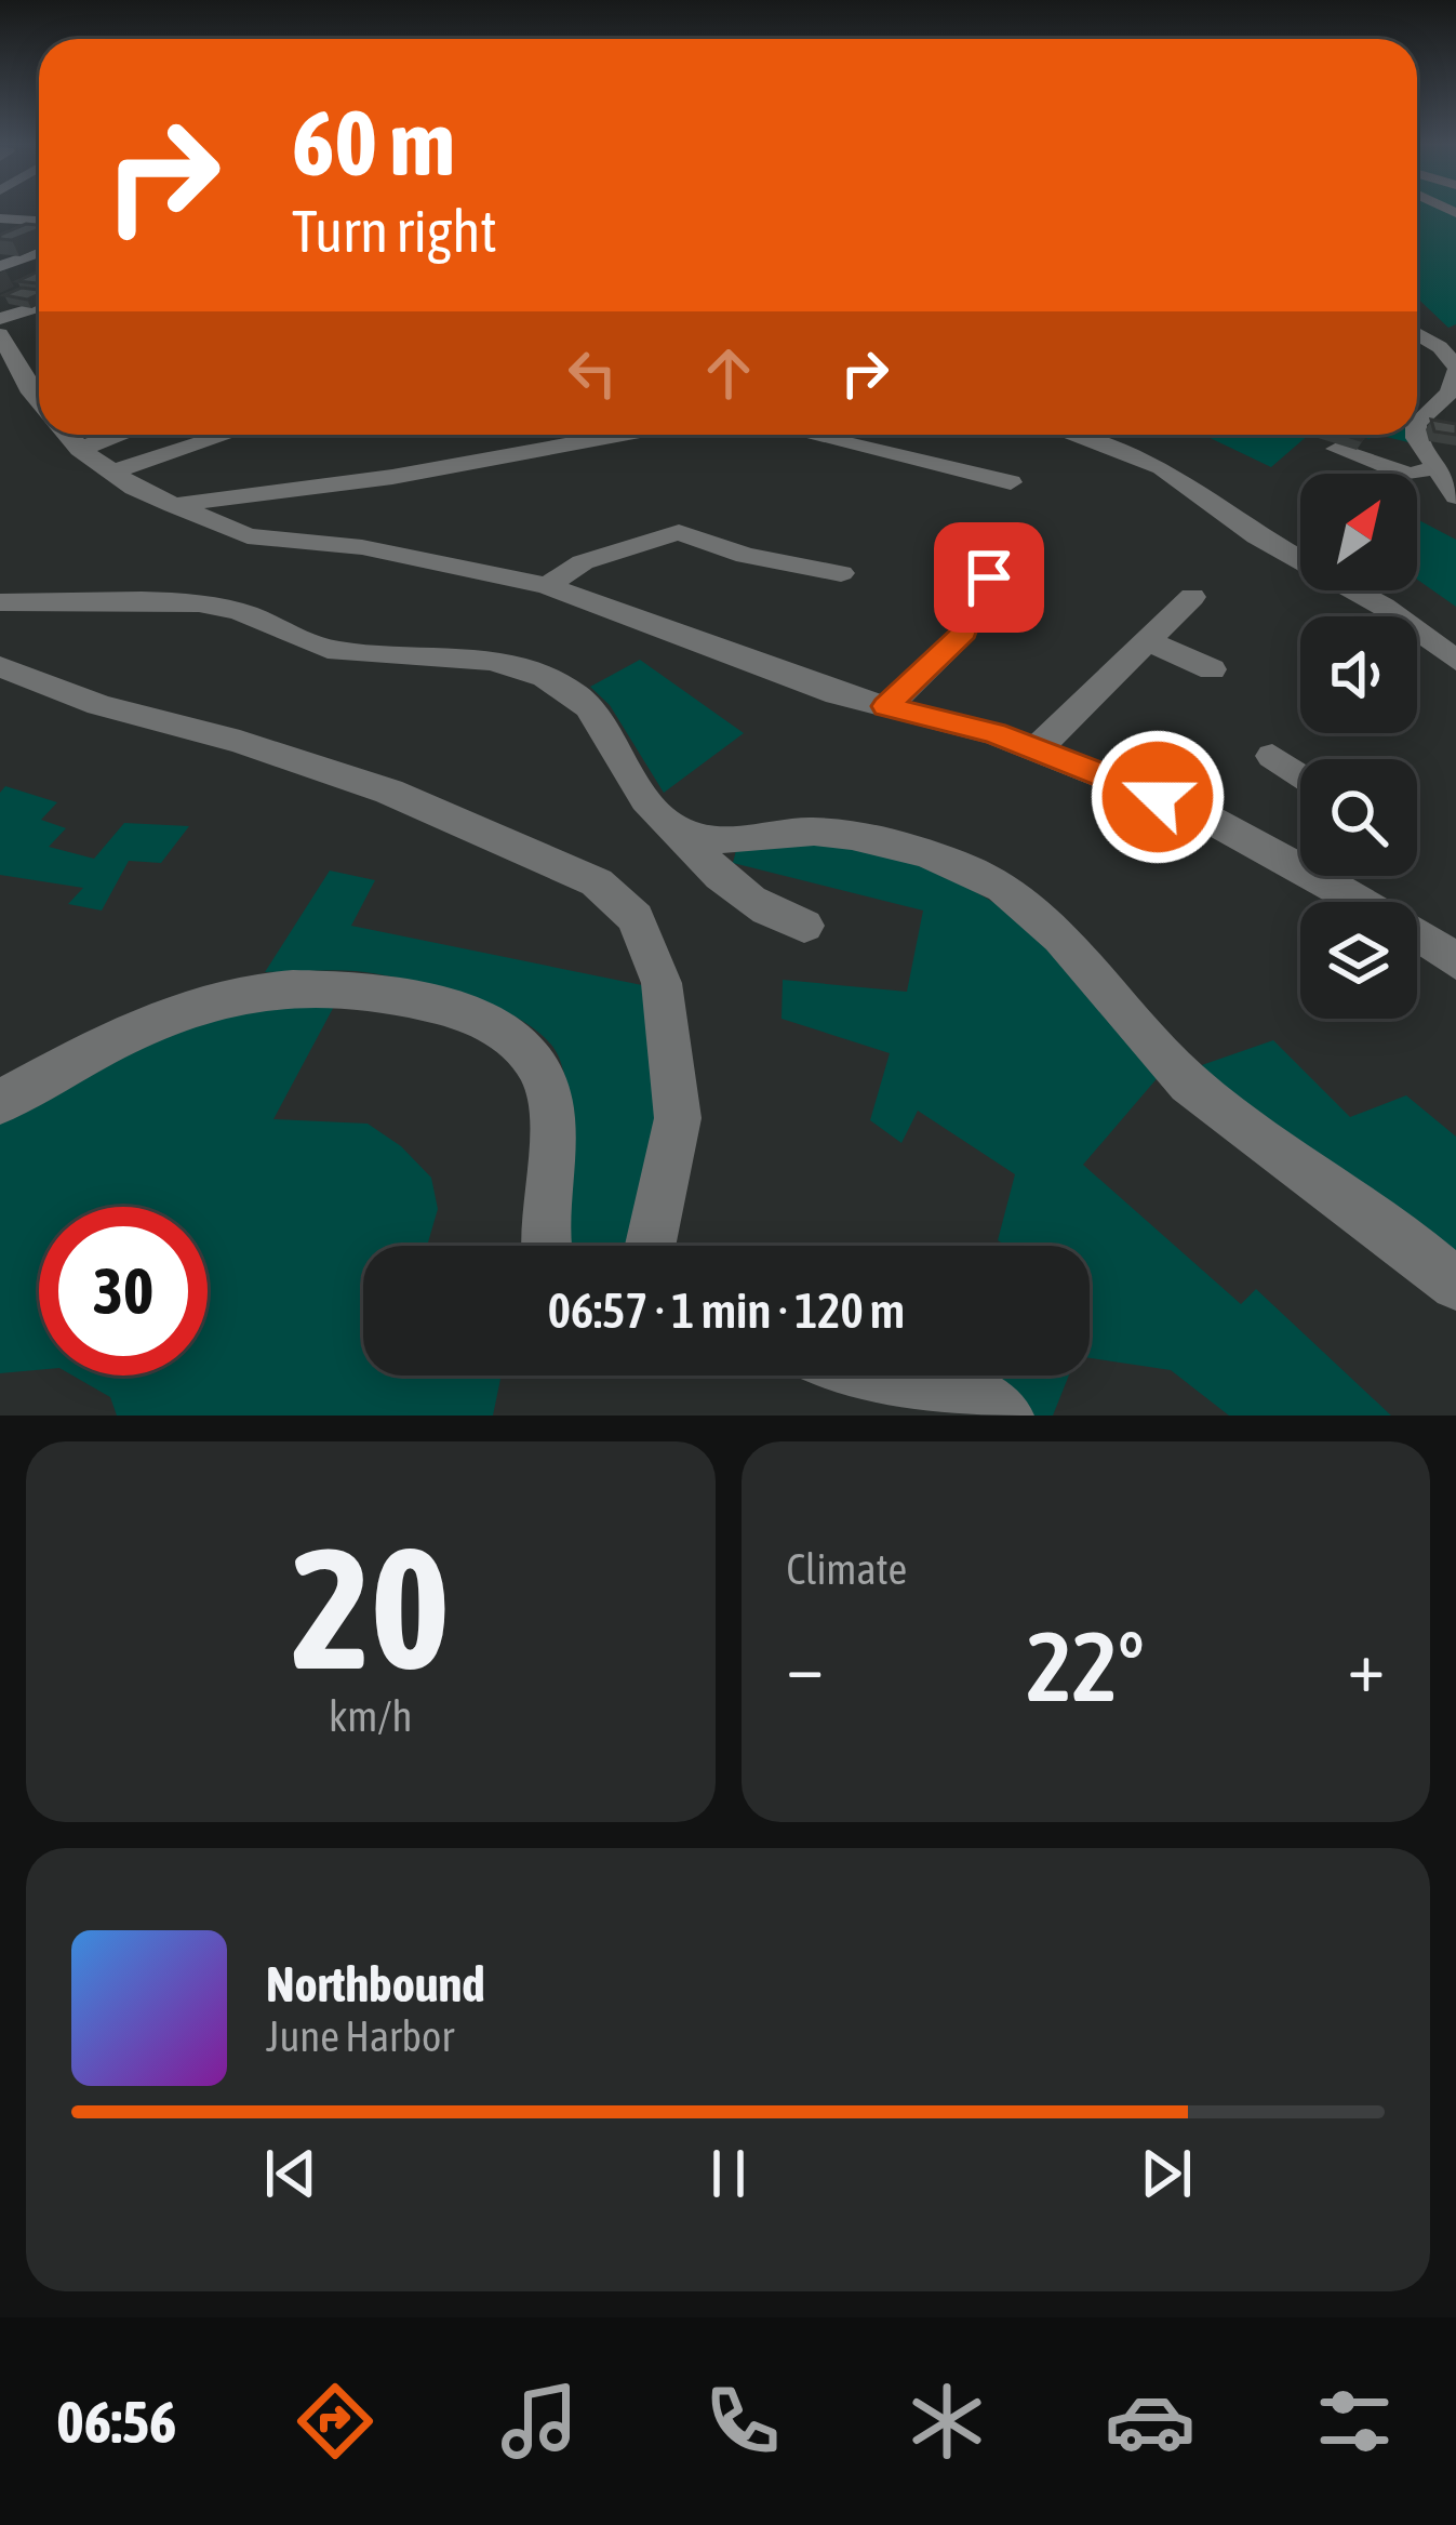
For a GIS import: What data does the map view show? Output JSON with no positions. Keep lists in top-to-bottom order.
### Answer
{
  "north": "top right",
  "page": {
    "turn": ["60 m", "Turn right"],
    "limit": "30",
    "trip": "06:57 · 1 min · 120 m",
    "tile": [
      ["20", "km/h"],
      "Climate"
    ],
    "heat": ["−", "22°", "+"],
    "song": ["Northbound", "June Harbor"],
    "tabs": "06:56"
  }
}
